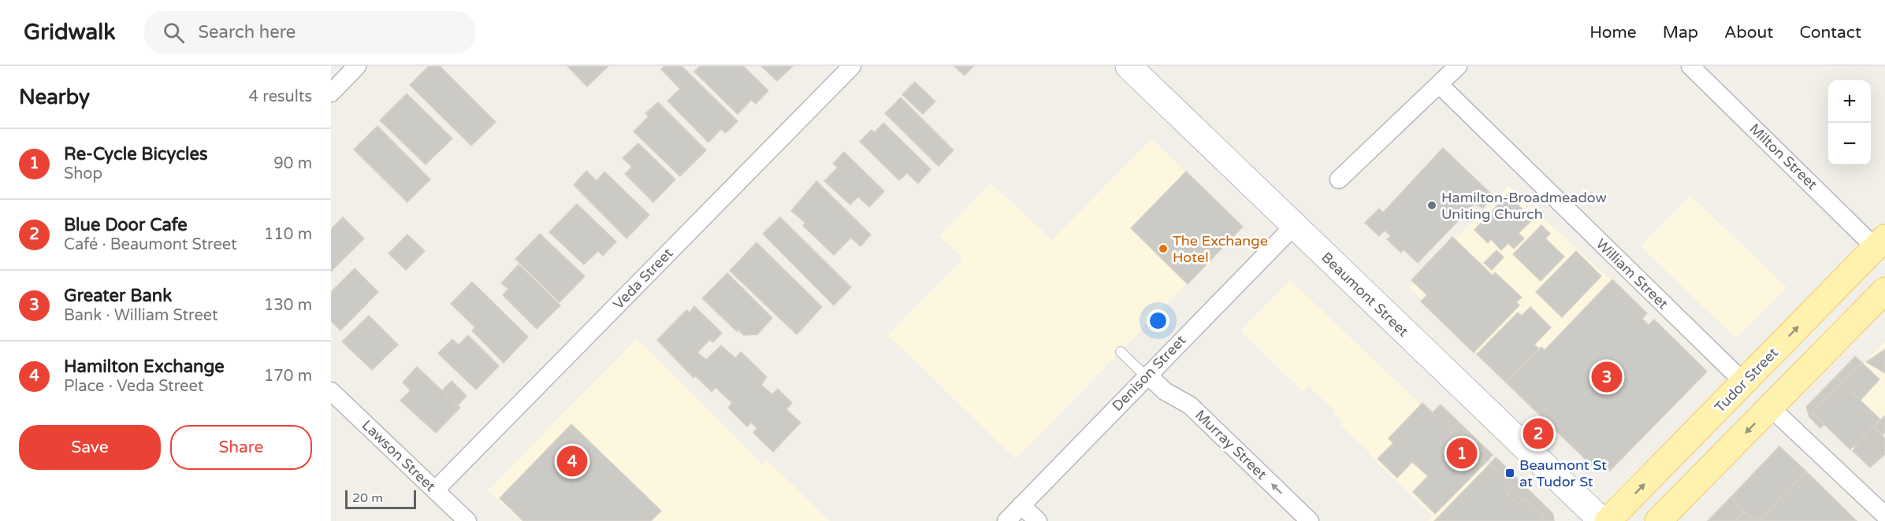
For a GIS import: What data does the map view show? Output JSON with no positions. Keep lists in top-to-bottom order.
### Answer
{
  "streets": {
    "main road": ["Tudor Street"],
    "street": [
      "Milton Street",
      "William Street",
      "Veda Street",
      "Beaumont Street",
      "Denison Street",
      "Murray Street",
      "Lawson Street"
    ]
  },
  "crossings": [
    ["Milton Street", "Tudor Street"],
    ["William Street", "Tudor Street"],
    ["Veda Street", "Lawson Street"],
    ["Beaumont Street", "Denison Street"],
    ["Denison Street", "Murray Street"]
  ],
  "one_way": ["Murray Street"],
  "places": {
    "other": ["Hamilton-Broadmeadow Uniting Church", "The Exchange Hotel"],
    "transit": ["Beaumont St at Tudor St"]
  },
  "scale_bar": "20 m",
  "page": {
    "header": "Gridwalk",
    "search": "Search here",
    "nav": [
      "Home",
      "Map",
      "About",
      "Contact"
    ],
    "heading": ["Nearby", "4 results"],
    "map_buttons": ["+", "−"],
    "list": [
      {
        "mark": "1",
        "name": "Re-Cycle Bicycles",
        "note": "Shop",
        "value": "90 m"
      },
      {
        "mark": "2",
        "name": "Blue Door Cafe",
        "note": "Café · Beaumont Street",
        "value": "110 m"
      },
      {
        "mark": "3",
        "name": "Greater Bank",
        "note": "Bank · William Street",
        "value": "130 m"
      },
      {
        "mark": "4",
        "name": "Hamilton Exchange",
        "note": "Place · Veda Street",
        "value": "170 m"
      }
    ],
    "pins": [
      "3",
      "2",
      "1",
      "4"
    ],
    "buttons": ["Save", "Share"],
    "scale": "20 m"
  }
}
